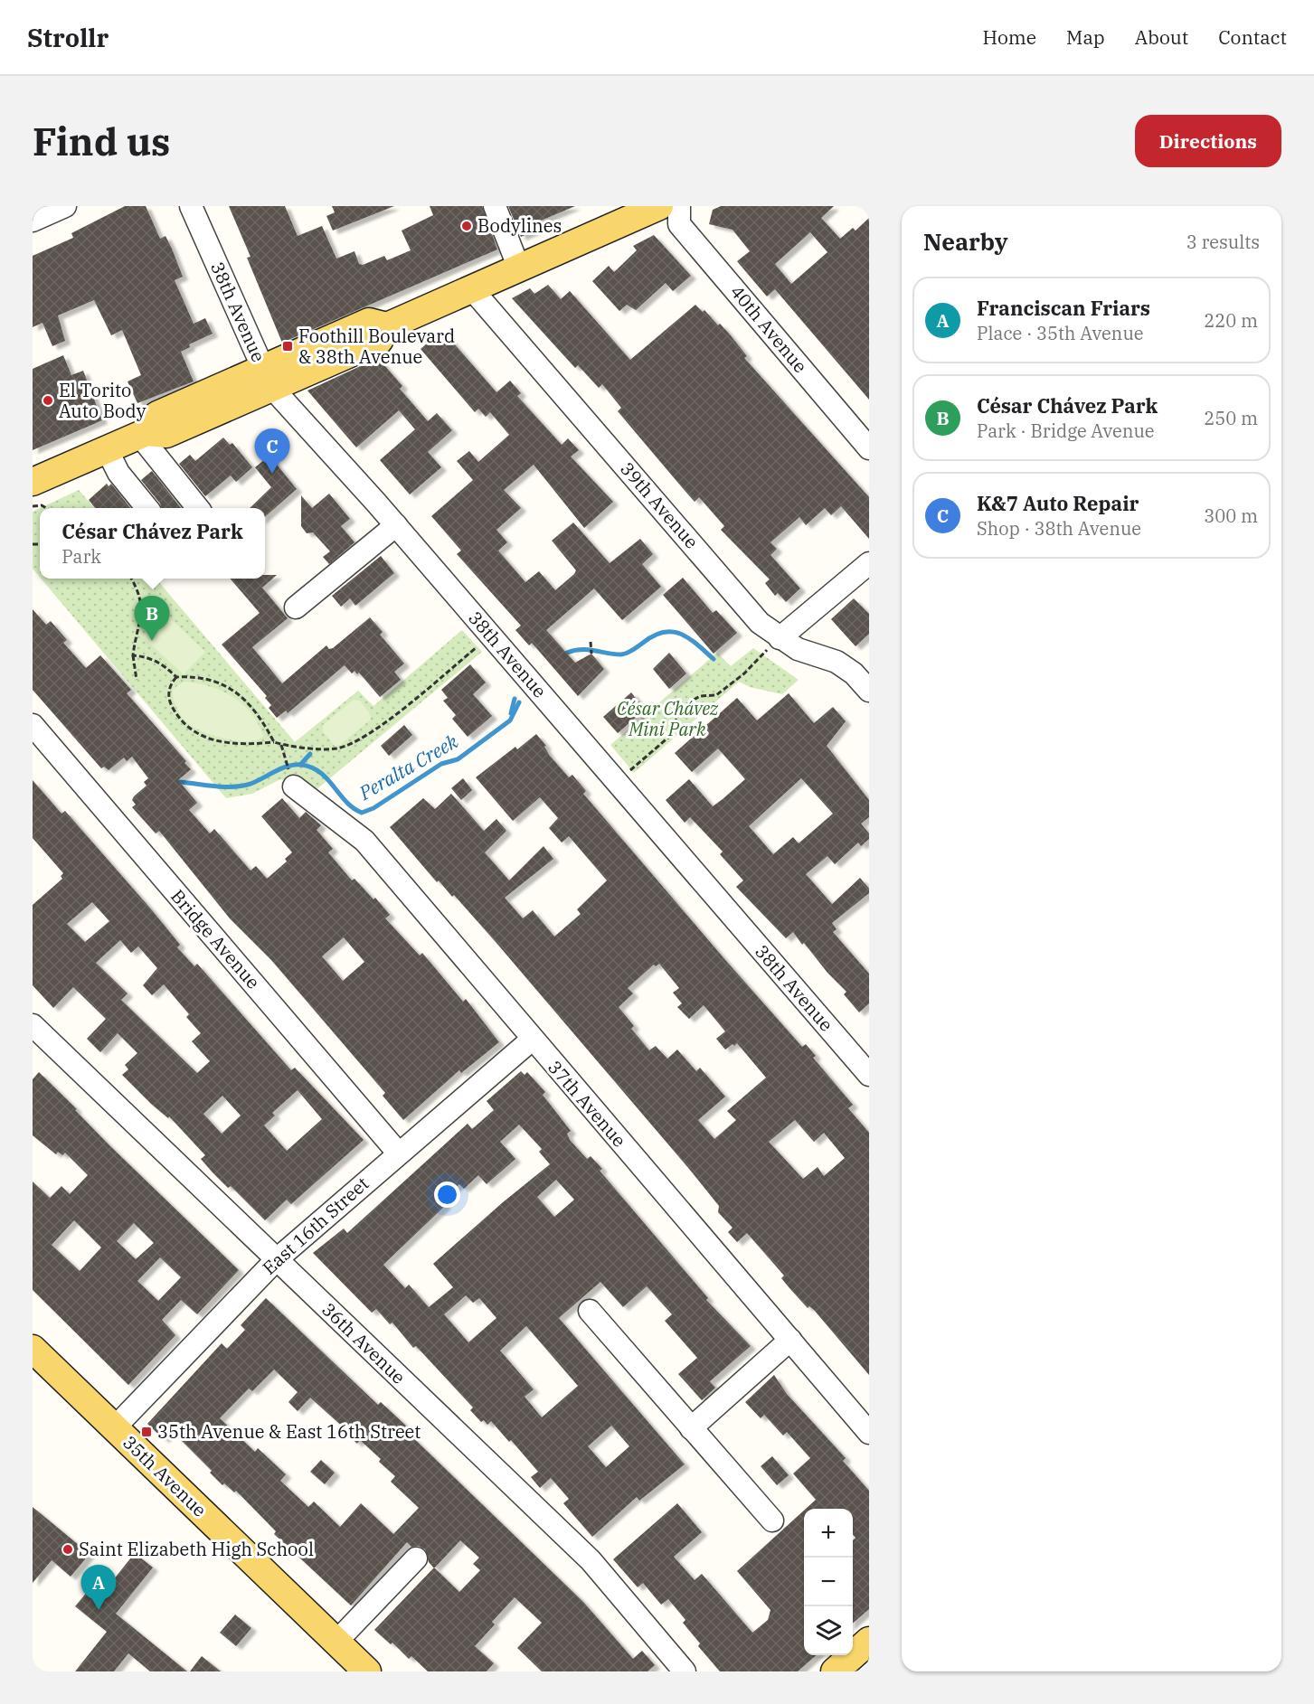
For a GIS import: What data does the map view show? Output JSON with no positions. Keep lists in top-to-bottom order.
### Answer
{
  "streets": {
    "main road": ["35th Avenue"],
    "street": [
      "38th Avenue",
      "40th Avenue",
      "39th Avenue",
      "Bridge Avenue",
      "37th Avenue",
      "East 16th Street",
      "36th Avenue"
    ]
  },
  "crossings": [
    ["Bridge Avenue", "East 16th Street"],
    ["37th Avenue", "East 16th Street"],
    ["East 16th Street", "36th Avenue"],
    ["East 16th Street", "35th Avenue"]
  ],
  "water": ["Peralta Creek"],
  "parks": ["César Chávez Mini Park"],
  "places": {
    "other": ["Bodylines", "El Torito Auto Body", "Saint Elizabeth High School"],
    "transit": ["Foothill Boulevard & 38th Avenue", "35th Avenue & East 16th Street"]
  },
  "page": {
    "header": "Strollr",
    "nav": [
      "Home",
      "Map",
      "About",
      "Contact"
    ],
    "buttons": "Directions",
    "title": "Find us",
    "heading": ["Nearby", "3 results"],
    "list": [
      {
        "mark": "A",
        "name": "Franciscan Friars",
        "note": "Place · 35th Avenue",
        "value": "220 m"
      },
      {
        "mark": "B",
        "name": "César Chávez Park",
        "note": "Park · Bridge Avenue",
        "value": "250 m"
      },
      {
        "mark": "C",
        "name": "K&7 Auto Repair",
        "note": "Shop · 38th Avenue",
        "value": "300 m"
      }
    ],
    "pins": ["C", "B", "A"],
    "popup": ["César Chávez Park", "Park"],
    "map_buttons": ["+", "−"]
  }
}
